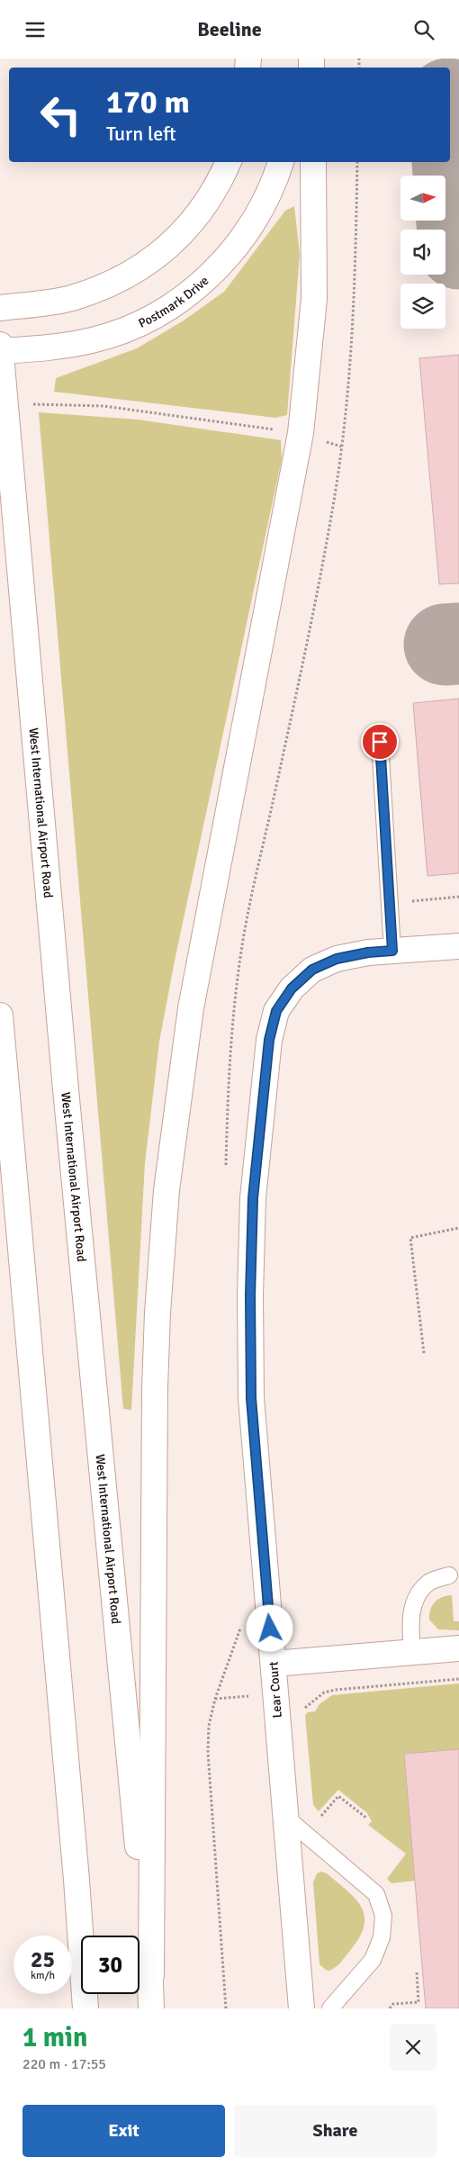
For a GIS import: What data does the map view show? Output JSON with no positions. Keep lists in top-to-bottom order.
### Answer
{
  "streets": {
    "main road": ["Postmark Drive", "West International Airport Road", "Lear Court"]
  },
  "crossings": [
    ["Postmark Drive", "West International Airport Road"]
  ],
  "north": "right",
  "page": {
    "header": "Beeline",
    "turn": ["170 m", "Turn left"],
    "speed": "25 km/h",
    "limit": "30",
    "heading": ["1 min", "220 m · 17:55"],
    "buttons": ["Exit", "Share"]
  }
}
